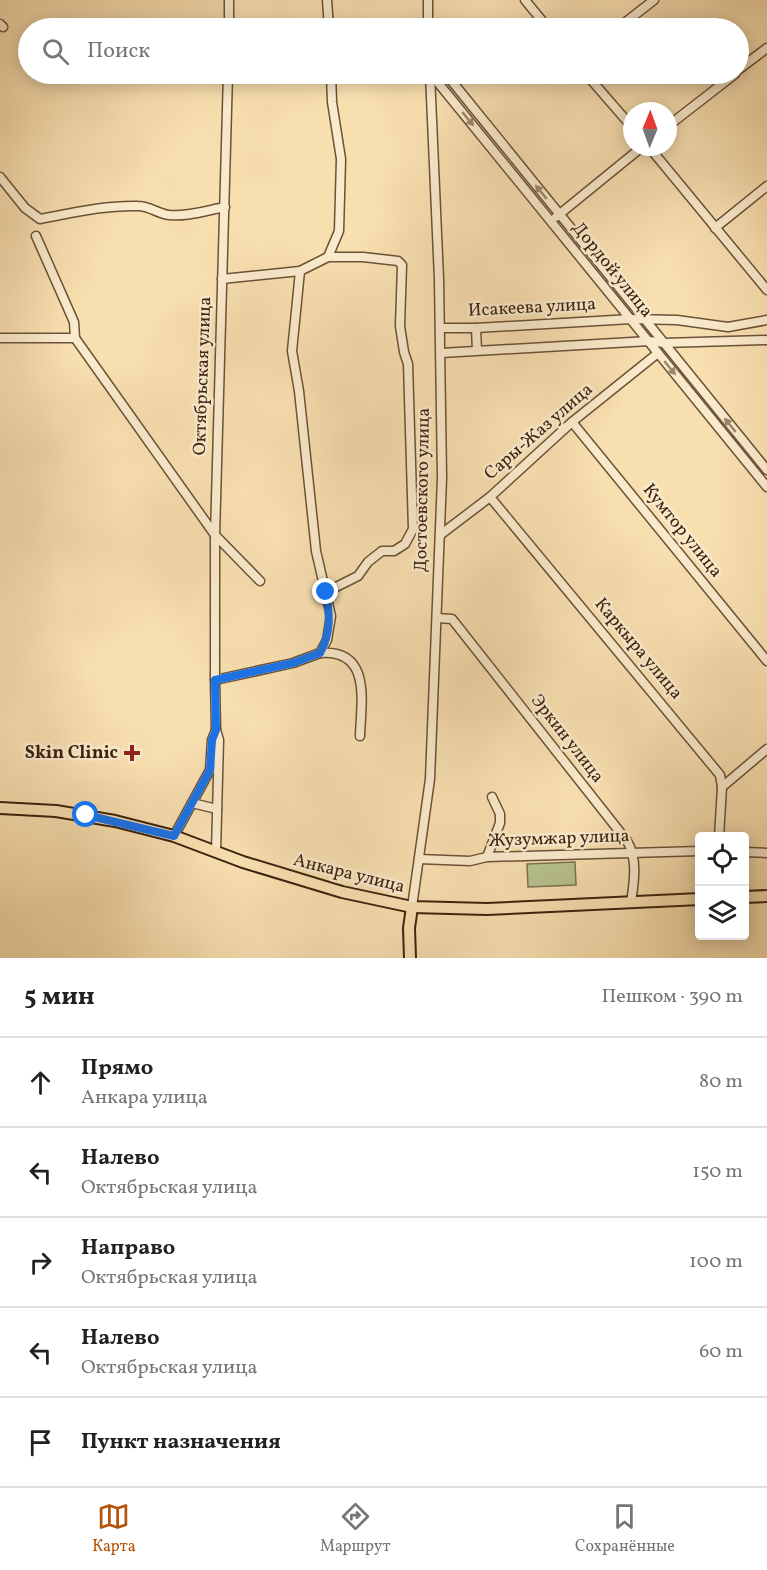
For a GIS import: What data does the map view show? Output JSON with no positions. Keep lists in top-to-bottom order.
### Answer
{
  "streets": {
    "main road": ["Анкара улица"],
    "street": [
      "Дордой улица",
      "Исакеева улица",
      "Октябрьская улица",
      "Сары-Жаз улица",
      "Достоевского улица",
      "Кумтор улица",
      "Каркыра улица",
      "Эркин улица",
      "Жузумжар улица"
    ]
  },
  "crossings": [
    ["Дордой улица", "Исакеева улица"],
    ["Дордой улица", "Сары-Жаз улица"],
    ["Исакеева улица", "Достоевского улица"],
    ["Октябрьская улица", "Анкара улица"],
    ["Сары-Жаз улица", "Достоевского улица"],
    ["Сары-Жаз улица", "Кумтор улица"],
    ["Сары-Жаз улица", "Каркыра улица"],
    ["Достоевского улица", "Эркин улица"],
    ["Достоевского улица", "Жузумжар улица"],
    ["Достоевского улица", "Анкара улица"],
    ["Эркин улица", "Жузумжар улица"]
  ],
  "places": {
    "health": ["Skin Clinic"]
  },
  "north": "top",
  "page": {
    "search": "Поиск",
    "heading": ["5 мин", "Пешком · 390 m"],
    "list": [
      ["Прямо", "Анкара улица", "80 m"],
      ["Налево", "Октябрьская улица", "150 m"],
      ["Направо", "Октябрьская улица", "100 m"],
      ["Налево", "Октябрьская улица", "60 m"],
      "Пункт назначения"
    ],
    "nav": ["Карта", "Маршрут", "Сохранённые"]
  }
}
